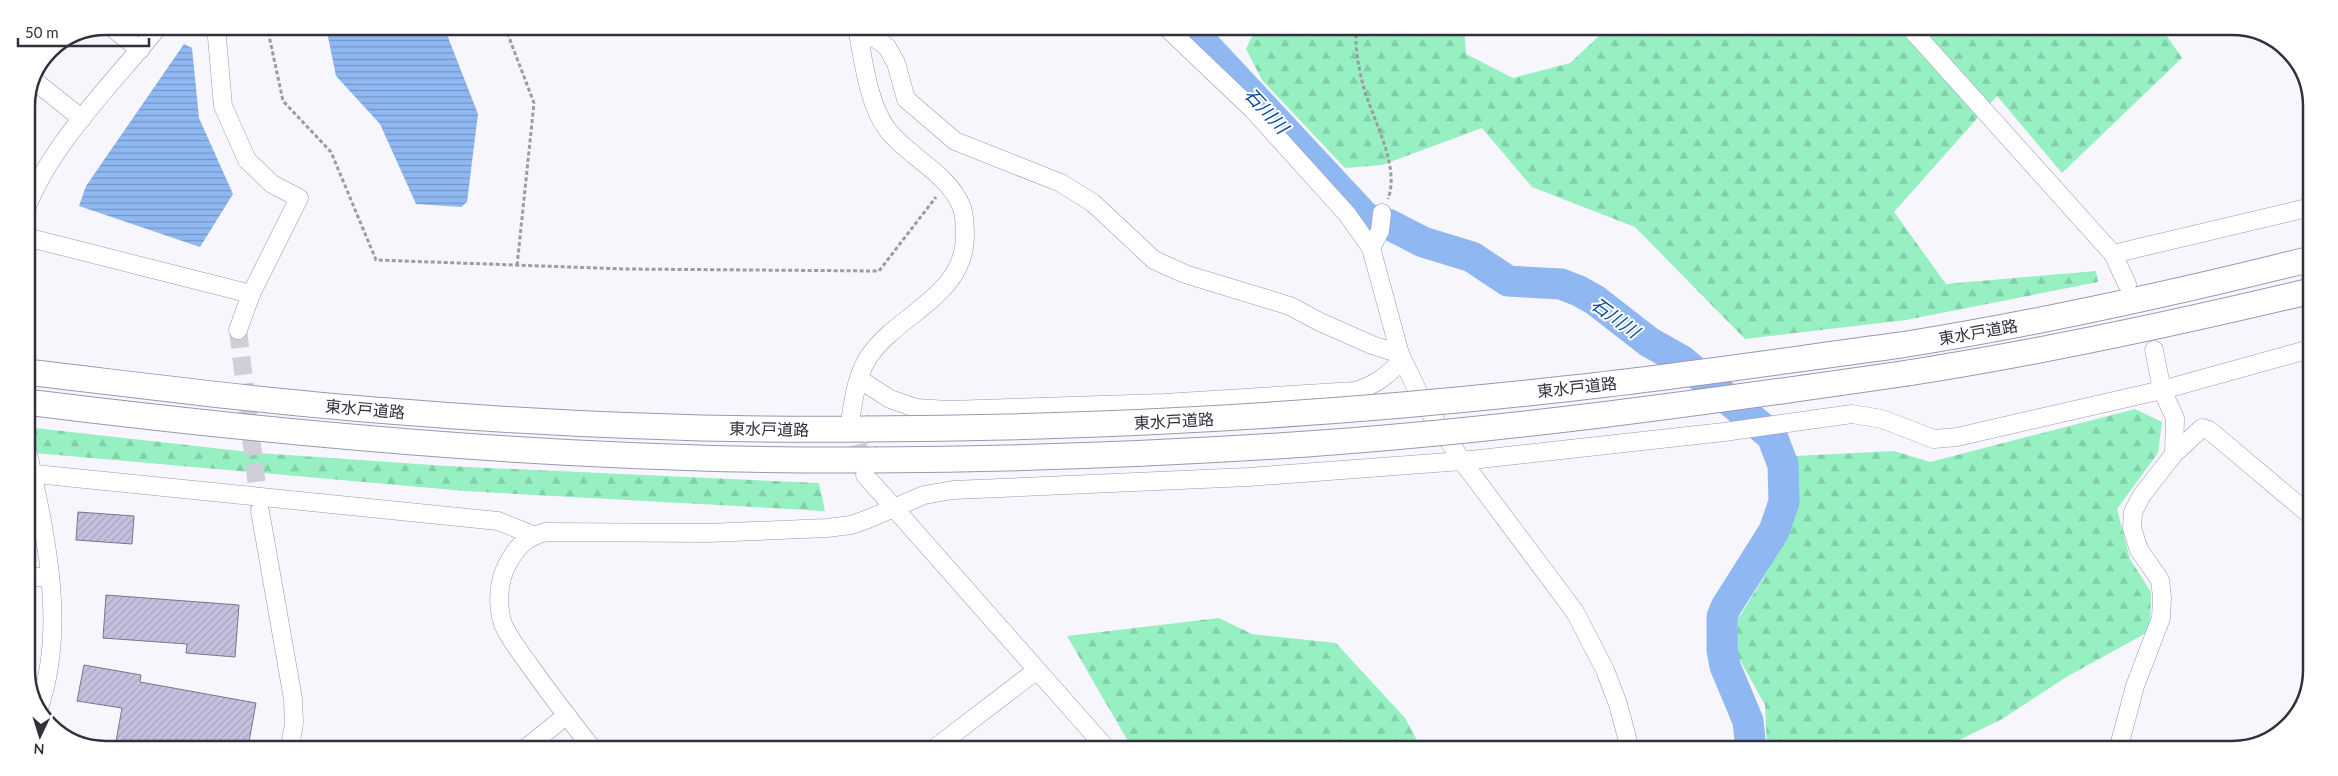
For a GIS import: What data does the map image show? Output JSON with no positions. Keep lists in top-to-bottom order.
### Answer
{
  "streets": {
    "highway": ["東水戸道路"]
  },
  "water": ["石川川"],
  "scale_bar": "50 m",
  "north": "bottom"
}
